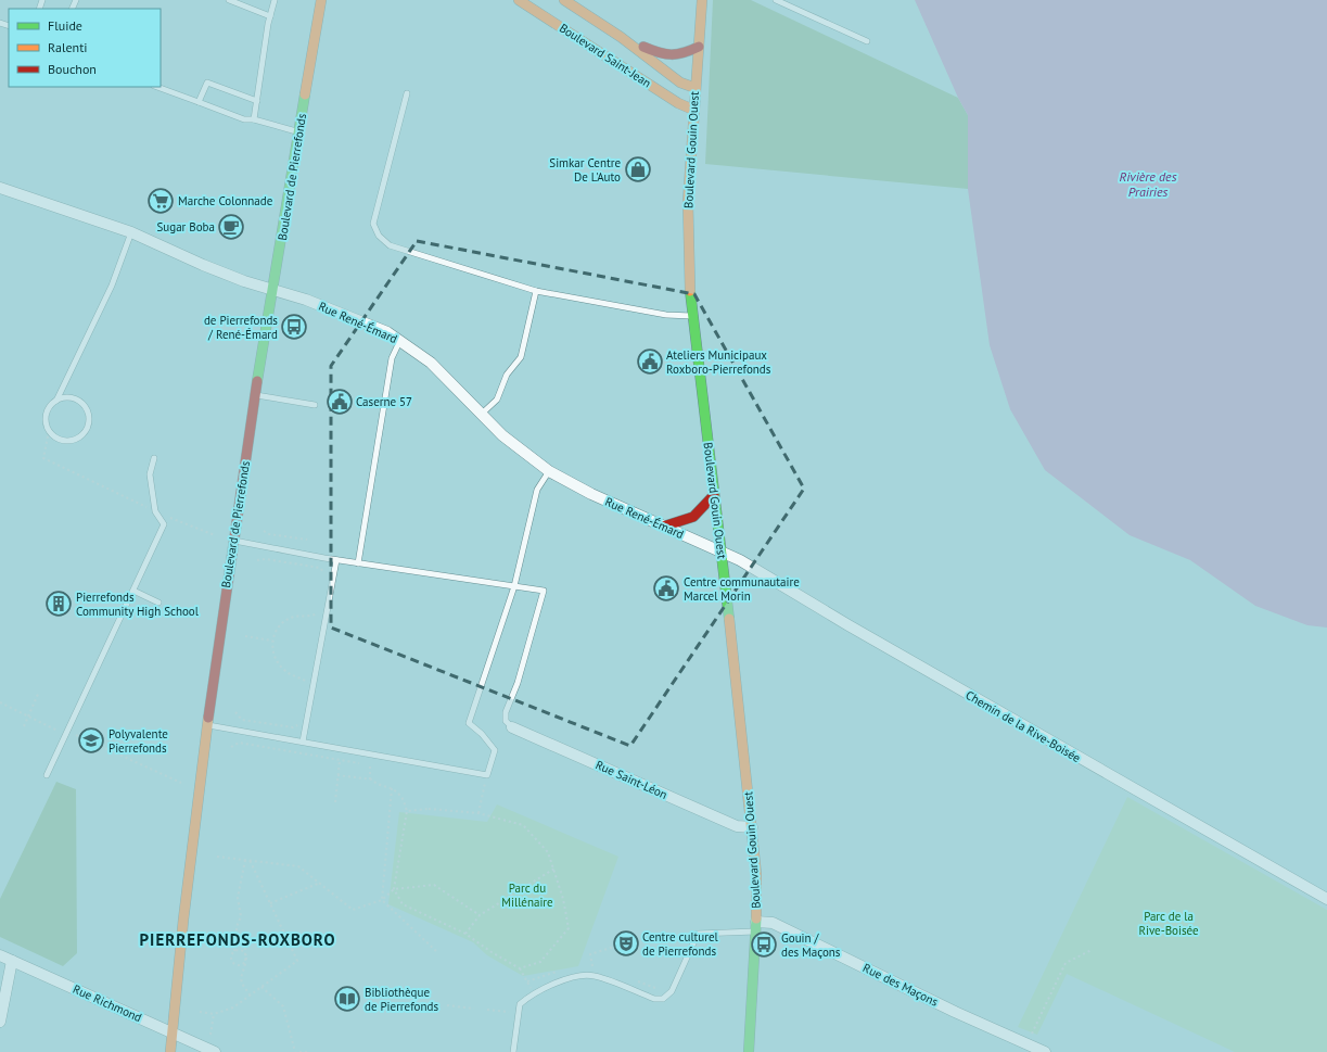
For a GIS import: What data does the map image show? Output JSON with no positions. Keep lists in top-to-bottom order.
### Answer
{
  "streets": {
    "street": [
      "Boulevard Saint-Jean",
      "Boulevard Gouin Ouest",
      "Boulevard de Pierrefonds",
      "Rue René-Émard",
      "Chemin de la Rive-Boisée",
      "Rue Saint-Léon",
      "Rue des Maçons",
      "Rue Richmond"
    ]
  },
  "crossings": [
    ["Boulevard Saint-Jean", "Boulevard Gouin Ouest"],
    ["Boulevard Gouin Ouest", "Rue René-Émard"],
    ["Boulevard Gouin Ouest", "Chemin de la Rive-Boisée"],
    ["Boulevard Gouin Ouest", "Rue Saint-Léon"],
    ["Boulevard Gouin Ouest", "Rue des Maçons"],
    ["Boulevard de Pierrefonds", "Rue René-Émard"],
    ["Boulevard de Pierrefonds", "Rue Richmond"],
    ["Rue René-Émard", "Chemin de la Rive-Boisée"]
  ],
  "districts": ["PIERREFONDS-ROXBORO"],
  "water": ["Rivière des Prairies"],
  "parks": ["Parc du Millénaire", "Parc de la Rive-Boisée"],
  "places": {
    "shop": ["Simkar Centre De L'Auto"],
    "supermarket": ["Marche Colonnade"],
    "cafe": ["Sugar Boba"],
    "bus stop": ["de Pierrefonds / René-Émard", "Gouin / des Maçons"],
    "public building": ["Ateliers Municipaux Roxboro-Pierrefonds", "Caserne 57", "Centre communautaire Marcel Morin"],
    "building": ["Pierrefonds Community High School"],
    "school or university": ["Polyvalente Pierrefonds"],
    "theatre": ["Centre culturel de Pierrefonds"],
    "library": ["Bibliothèque de Pierrefonds"]
  },
  "legend": ["Fluide", "Ralenti", "Bouchon"]
}
